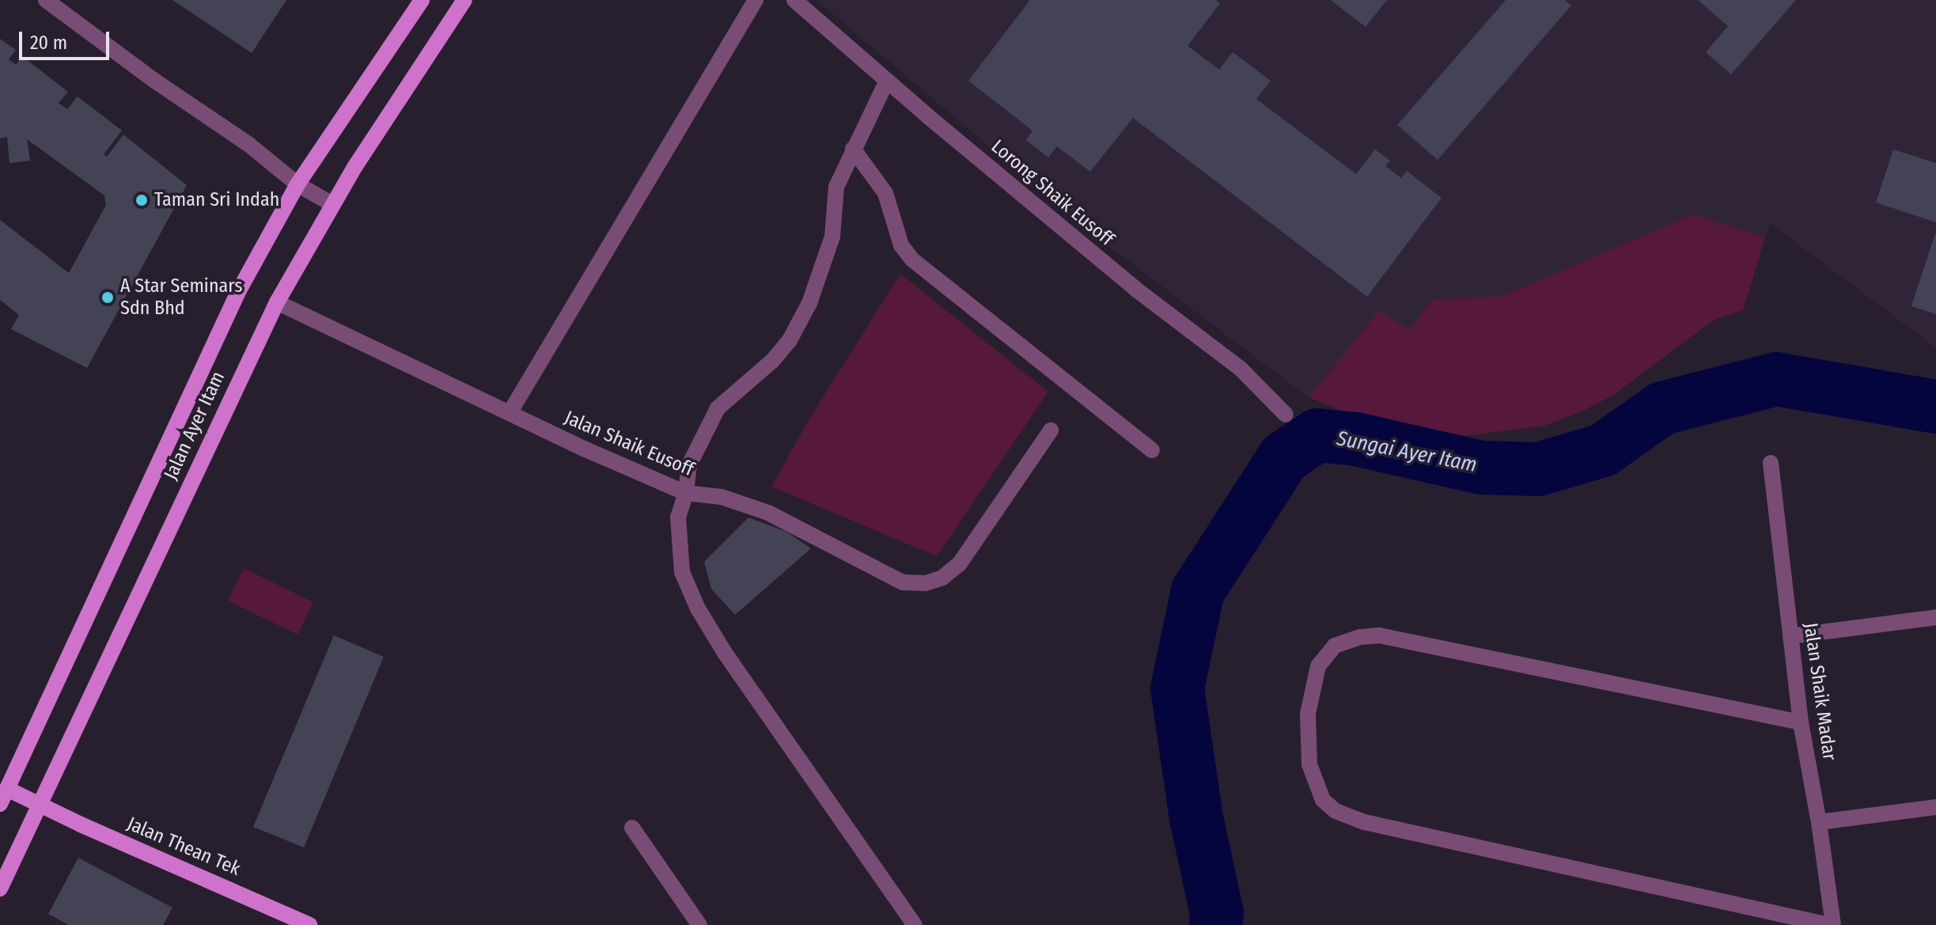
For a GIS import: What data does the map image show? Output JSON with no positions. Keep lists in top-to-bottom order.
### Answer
{
  "streets": {
    "main road": ["Jalan Ayer Itam", "Jalan Thean Tek"],
    "street": ["Lorong Shaik Eusoff", "Jalan Shaik Eusoff", "Jalan Shaik Madar"]
  },
  "crossings": [
    ["Jalan Ayer Itam", "Jalan Shaik Eusoff"],
    ["Jalan Ayer Itam", "Jalan Thean Tek"]
  ],
  "water": ["Sungai Ayer Itam"],
  "places": ["Taman Sri Indah", "A Star Seminars Sdn Bhd"],
  "scale_bar": "20 m"
}
